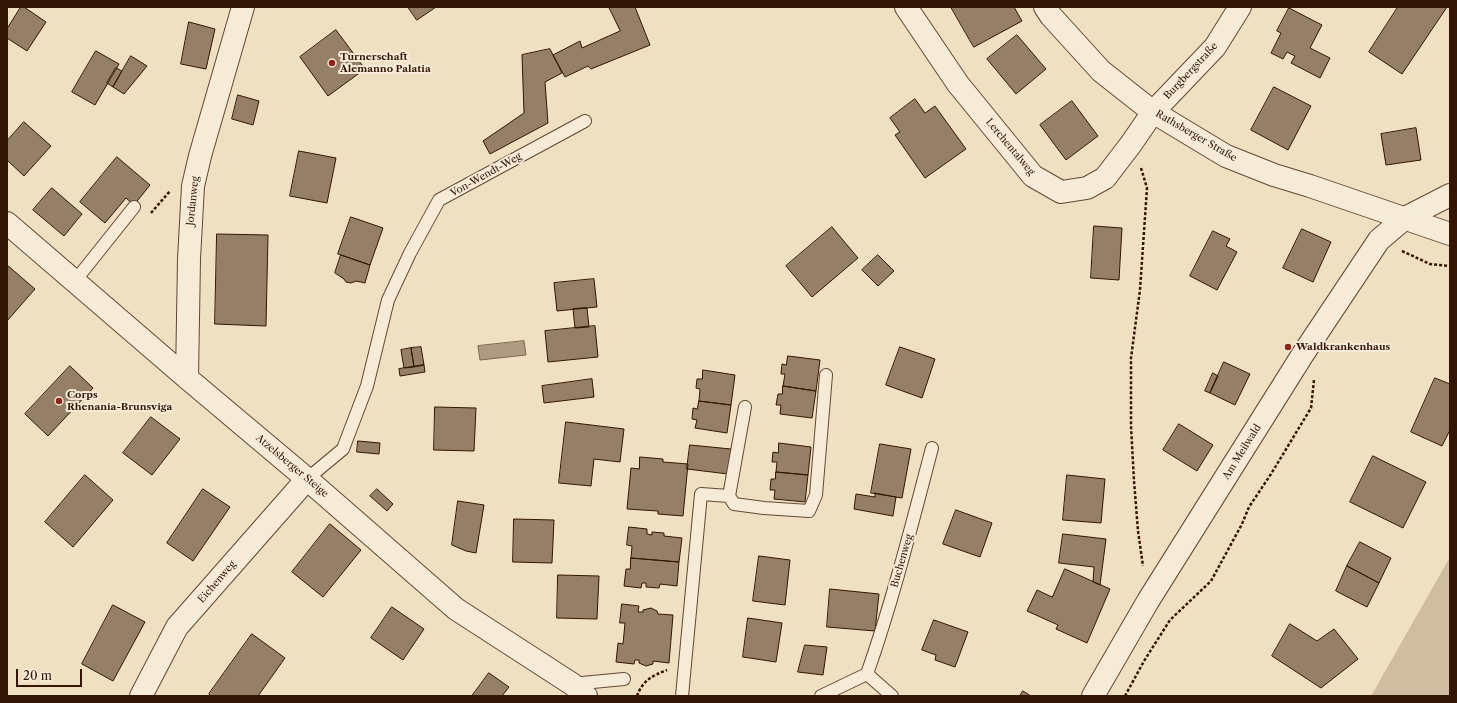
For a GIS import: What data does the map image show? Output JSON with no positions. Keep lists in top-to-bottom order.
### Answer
{
  "streets": {
    "street": [
      "Burgbergstraße",
      "Rathsberger Straße",
      "Lerchentalweg",
      "Jordanweg",
      "Am Meilwald",
      "Atzelsberger Steige",
      "Eichenweg"
    ],
    "lane": ["Von-Wendt-Weg", "Buchenweg"]
  },
  "crossings": [
    ["Burgbergstraße", "Rathsberger Straße"],
    ["Burgbergstraße", "Lerchentalweg"],
    ["Rathsberger Straße", "Lerchentalweg"],
    ["Rathsberger Straße", "Am Meilwald"],
    ["Von-Wendt-Weg", "Atzelsberger Steige"],
    ["Von-Wendt-Weg", "Eichenweg"],
    ["Jordanweg", "Atzelsberger Steige"],
    ["Atzelsberger Steige", "Eichenweg"]
  ],
  "places": ["Turnerschaft Alemanno Palatia", "Waldkrankenhaus", "Corps Rhenania-Brunsviga"],
  "scale_bar": "20 m"
}
